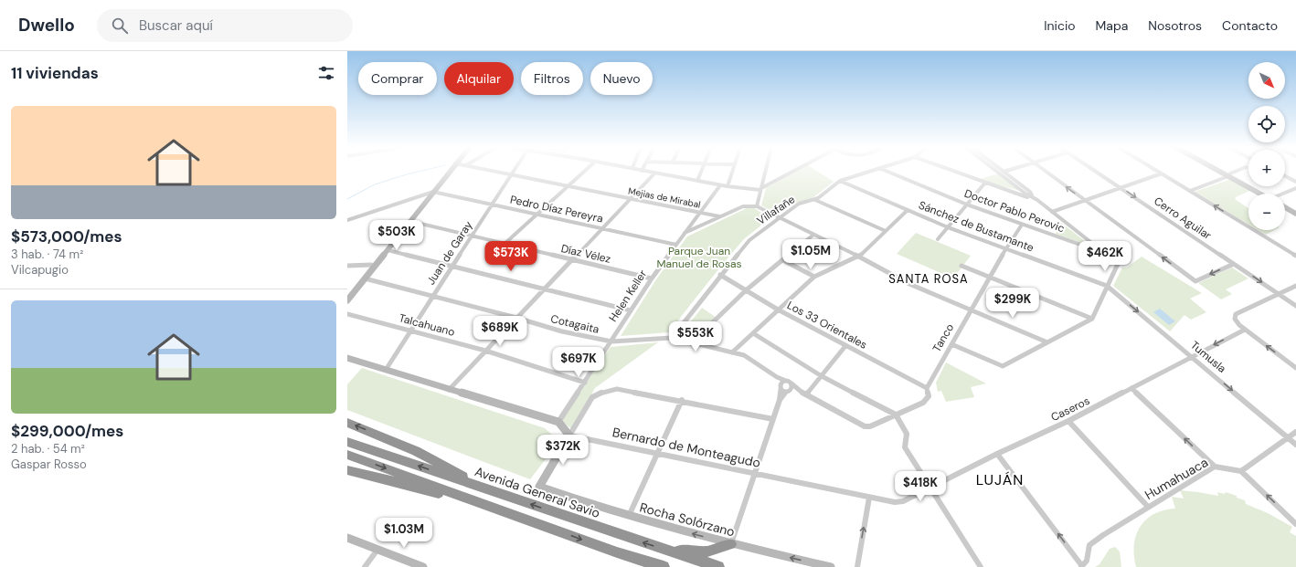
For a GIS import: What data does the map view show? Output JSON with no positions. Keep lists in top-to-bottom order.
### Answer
{
  "streets": {
    "highway": ["Avenida General Savio"],
    "main road": ["Rocha Solórzano"],
    "street": [
      "Mejias de Mirabal",
      "Pedro Díaz Pereyra",
      "Villafañe",
      "Doctor Pablo Perovic",
      "Cerro Aguilar",
      "Sánchez de Bustamante",
      "Juan de Garay",
      "Díaz Vélez",
      "Helen Keller",
      "Cotagaita",
      "Talcahuano",
      "Los 33 Orientales",
      "Tanco",
      "Tumusla",
      "Caseros",
      "Bernardo de Monteagudo",
      "Humahuaca"
    ]
  },
  "crossings": [
    ["Mejias de Mirabal", "Juan de Garay"],
    ["Mejias de Mirabal", "Helen Keller"],
    ["Pedro Díaz Pereyra", "Juan de Garay"],
    ["Pedro Díaz Pereyra", "Helen Keller"],
    ["Villafañe", "Sánchez de Bustamante"],
    ["Villafañe", "Cotagaita"],
    ["Villafañe", "Los 33 Orientales"],
    ["Doctor Pablo Perovic", "Tanco"],
    ["Sánchez de Bustamante", "Tanco"],
    ["Sánchez de Bustamante", "Tumusla"],
    ["Juan de Garay", "Díaz Vélez"],
    ["Juan de Garay", "Cotagaita"],
    ["Juan de Garay", "Talcahuano"],
    ["Díaz Vélez", "Helen Keller"],
    ["Helen Keller", "Cotagaita"],
    ["Helen Keller", "Talcahuano"],
    ["Cotagaita", "Tanco"],
    ["Los 33 Orientales", "Tanco"],
    ["Tumusla", "Caseros"],
    ["Caseros", "Bernardo de Monteagudo"],
    ["Bernardo de Monteagudo", "Rocha Solórzano"]
  ],
  "one_way": ["Tumusla", "Rocha Solórzano"],
  "districts": ["SANTA ROSA", "LUJÁN"],
  "parks": ["Parque Juan Manuel de Rosas"],
  "north": "bottom right",
  "page": {
    "header": "Dwello",
    "search": "Buscar aquí",
    "nav": [
      "Inicio",
      "Mapa",
      "Nosotros",
      "Contacto"
    ],
    "heading": "11 viviendas",
    "map_buttons": ["+", "−"],
    "chip": [
      "Comprar",
      "Alquilar",
      "Filtros",
      "Nuevo"
    ],
    "list": [
      {
        "name": "$573,000/mes",
        "note": "3 hab. · 74 m² · Vilcapugio"
      },
      {
        "name": "$299,000/mes",
        "note": "2 hab. · 54 m² · Gaspar Rosso"
      }
    ],
    "price": [
      "$503K",
      "$1.05M",
      "$573K",
      "$462K",
      "$299K",
      "$689K",
      "$553K",
      "$697K",
      "$372K",
      "$418K",
      "$1.03M"
    ]
  }
}
